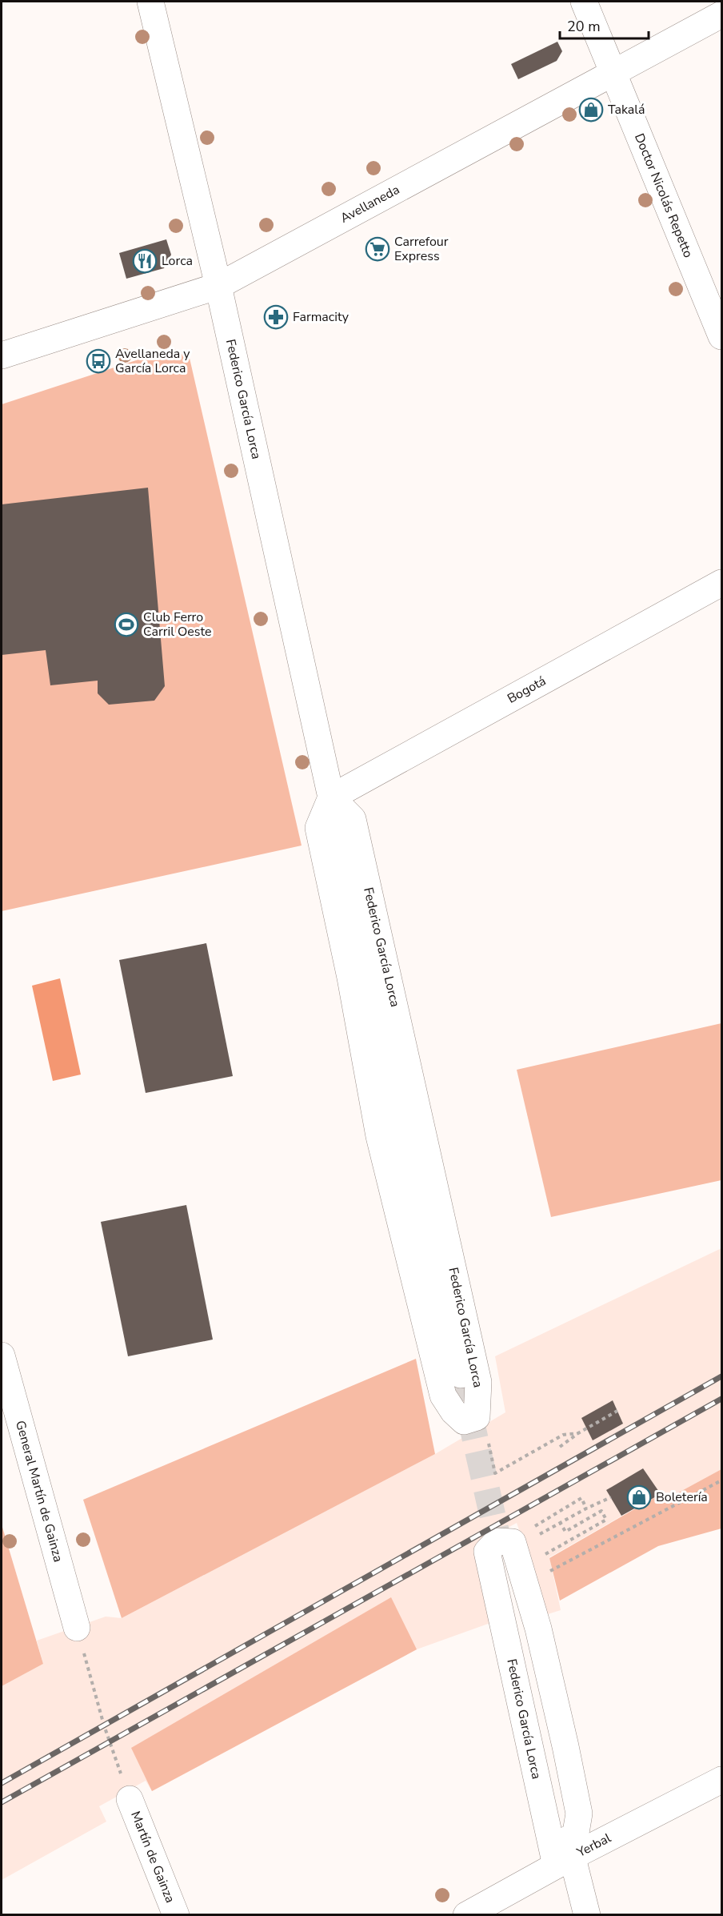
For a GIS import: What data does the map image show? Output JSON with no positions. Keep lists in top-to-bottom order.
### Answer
{
  "streets": {
    "street": [
      "Doctor Nicolás Repetto",
      "Avellaneda",
      "Federico García Lorca",
      "Bogotá",
      "General Martín de Gainza",
      "Yerbal",
      "Martín de Gainza"
    ]
  },
  "crossings": [
    ["Doctor Nicolás Repetto", "Avellaneda"],
    ["Avellaneda", "Federico García Lorca"],
    ["Federico García Lorca", "Bogotá"],
    ["Federico García Lorca", "Yerbal"]
  ],
  "places": {
    "shop": ["Takalá", "Boletería"],
    "supermarket": ["Carrefour Express"],
    "restaurant": ["Lorca"],
    "pharmacy": ["Farmacity"],
    "bus stop": ["Avellaneda y García Lorca"],
    "sports": ["Club Ferro Carril Oeste"]
  },
  "scale_bar": "20 m"
}
